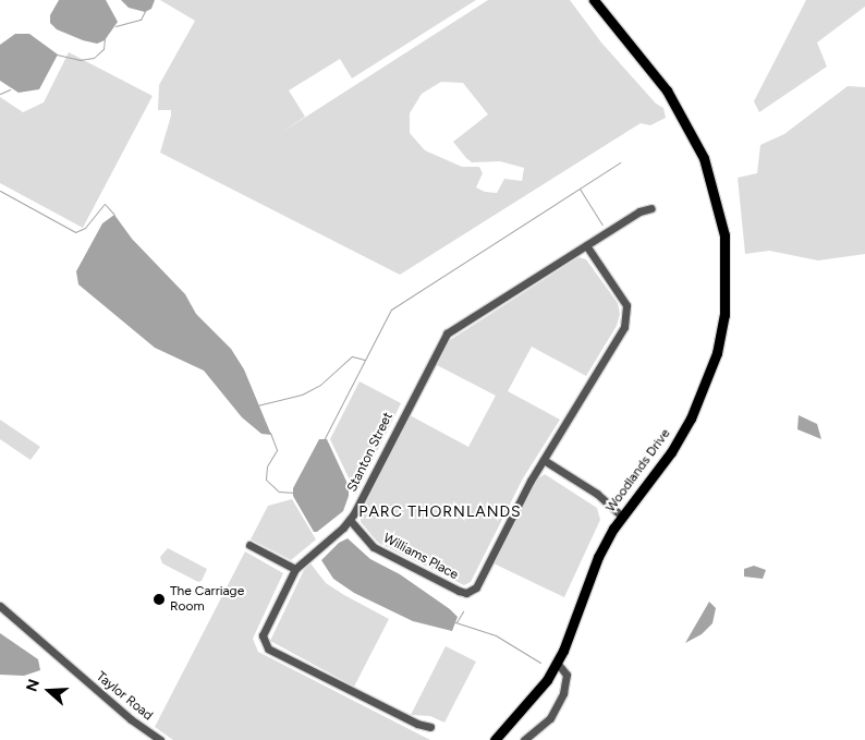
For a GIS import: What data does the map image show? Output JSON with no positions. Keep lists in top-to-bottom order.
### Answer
{
  "streets": {
    "main road": ["Woodlands Drive"],
    "street": ["Stanton Street", "Williams Place", "Taylor Road"]
  },
  "crossings": [
    ["Stanton Street", "Williams Place"]
  ],
  "districts": ["PARC THORNLANDS"],
  "places": ["The Carriage Room"],
  "north": "left"
}
